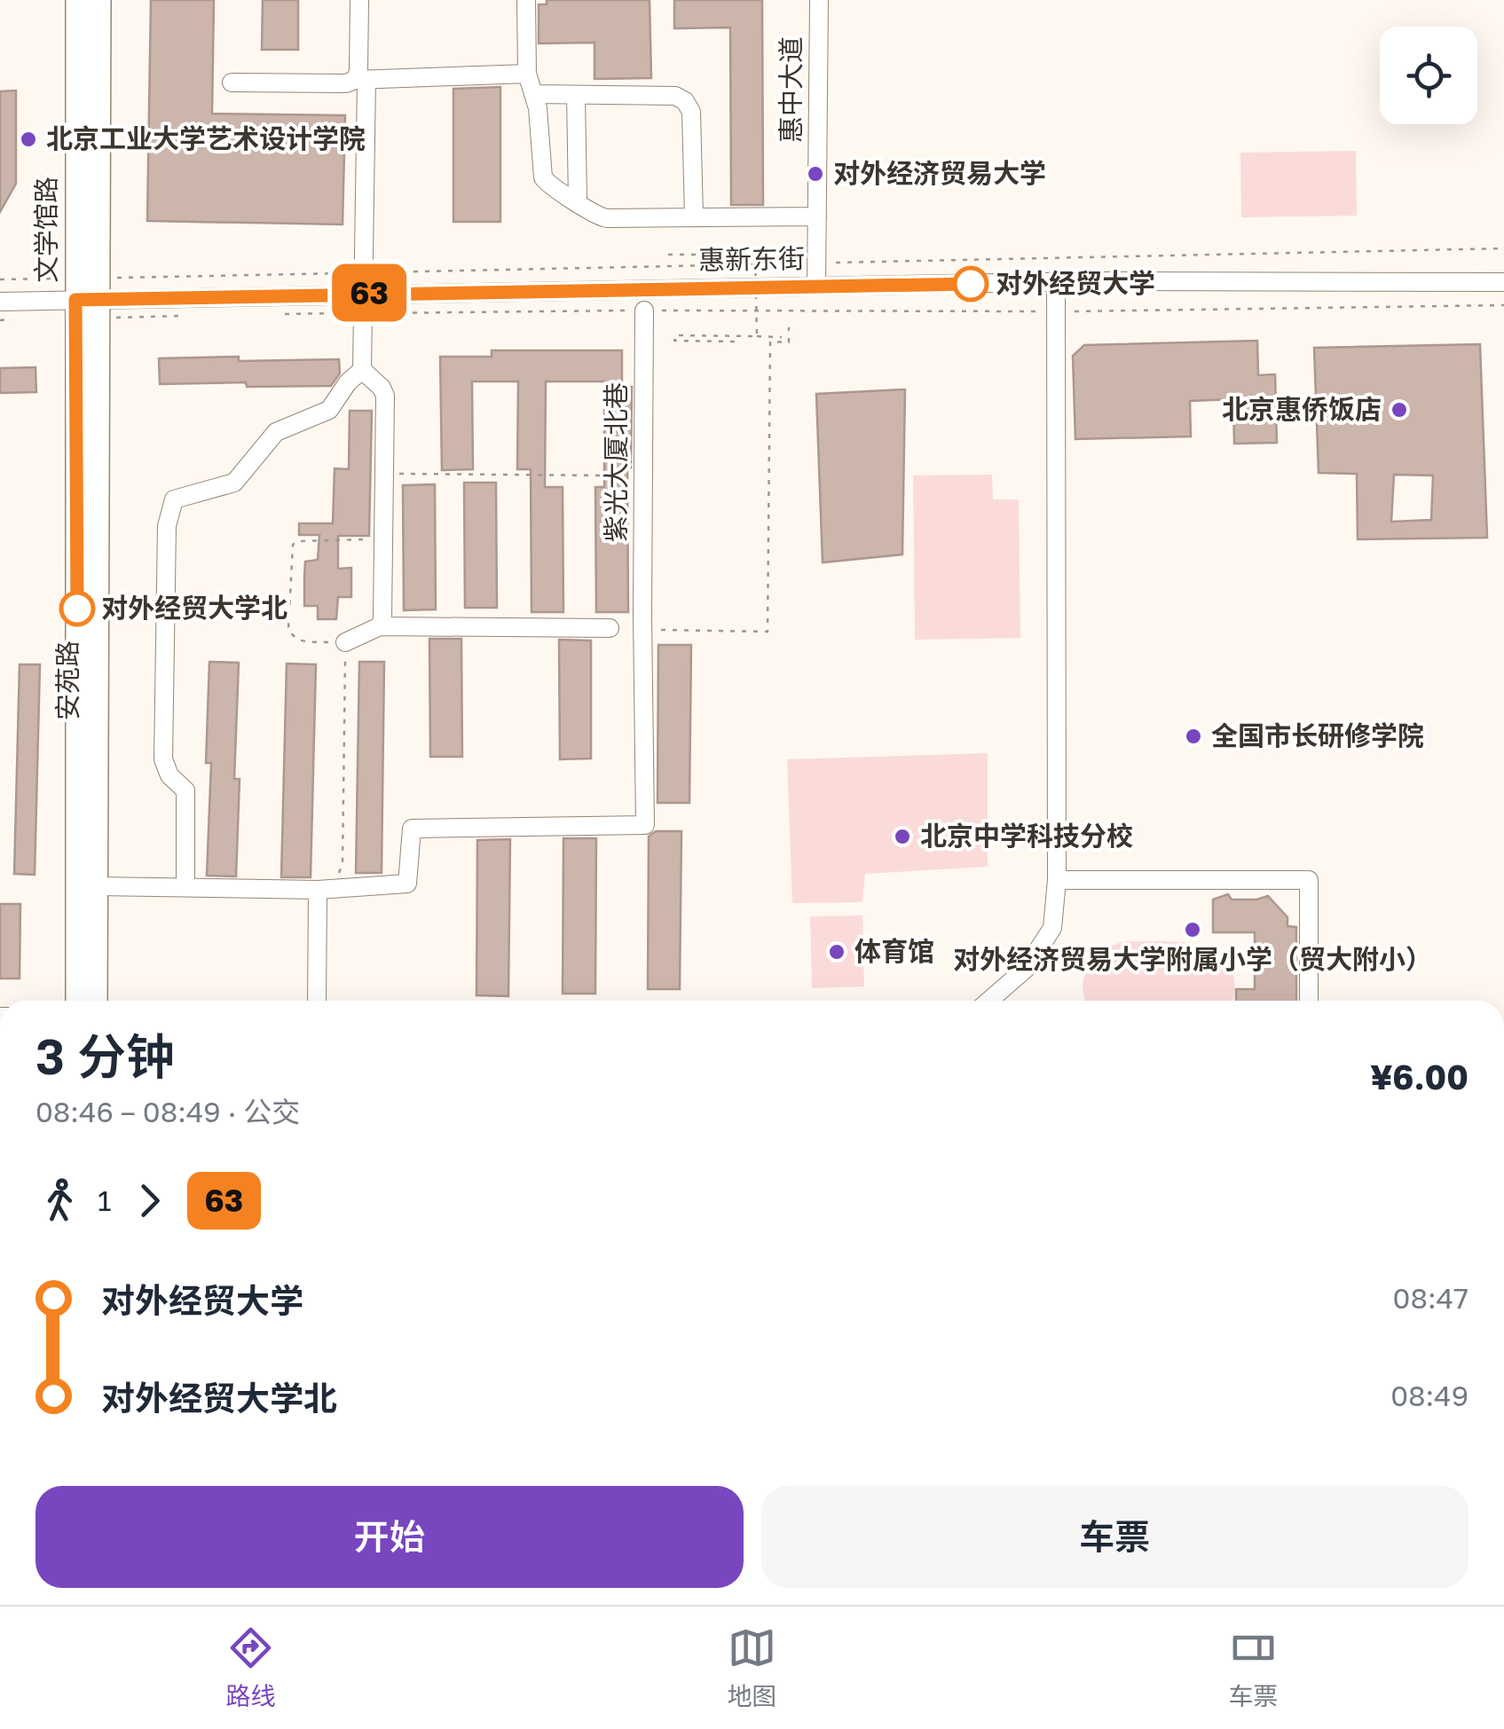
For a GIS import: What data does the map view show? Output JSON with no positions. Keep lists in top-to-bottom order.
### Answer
{
  "streets": {
    "main road": ["文学馆路", "安苑路"],
    "street": ["惠中大道", "惠新东街", "紫光大厦北巷"]
  },
  "crossings": [
    ["惠中大道", "惠新东街"],
    ["文学馆路", "惠新东街"],
    ["文学馆路", "安苑路"],
    ["惠新东街", "安苑路"]
  ],
  "places": [
    "北京工业大学艺术设计学院",
    "对外经济贸易大学",
    "对外经贸大学",
    "北京惠侨饭店",
    "对外经贸大学北",
    "全国市长研修学院",
    "北京中学科技分校",
    "对外经济贸易大学附属小学（贸大附小）",
    "体育馆"
  ],
  "lines": ["bus line 63"],
  "page": {
    "on_map": "63",
    "heading": ["3 分钟", "08:46 – 08:49 · 公交", "¥6.00"],
    "legs": ["1", "63"],
    "list": [
      {
        "name": "对外经贸大学",
        "value": "08:47"
      },
      {
        "name": "对外经贸大学北",
        "value": "08:49"
      }
    ],
    "buttons": ["开始", "车票"],
    "tabs": ["路线", "地图", "车票"]
  }
}
